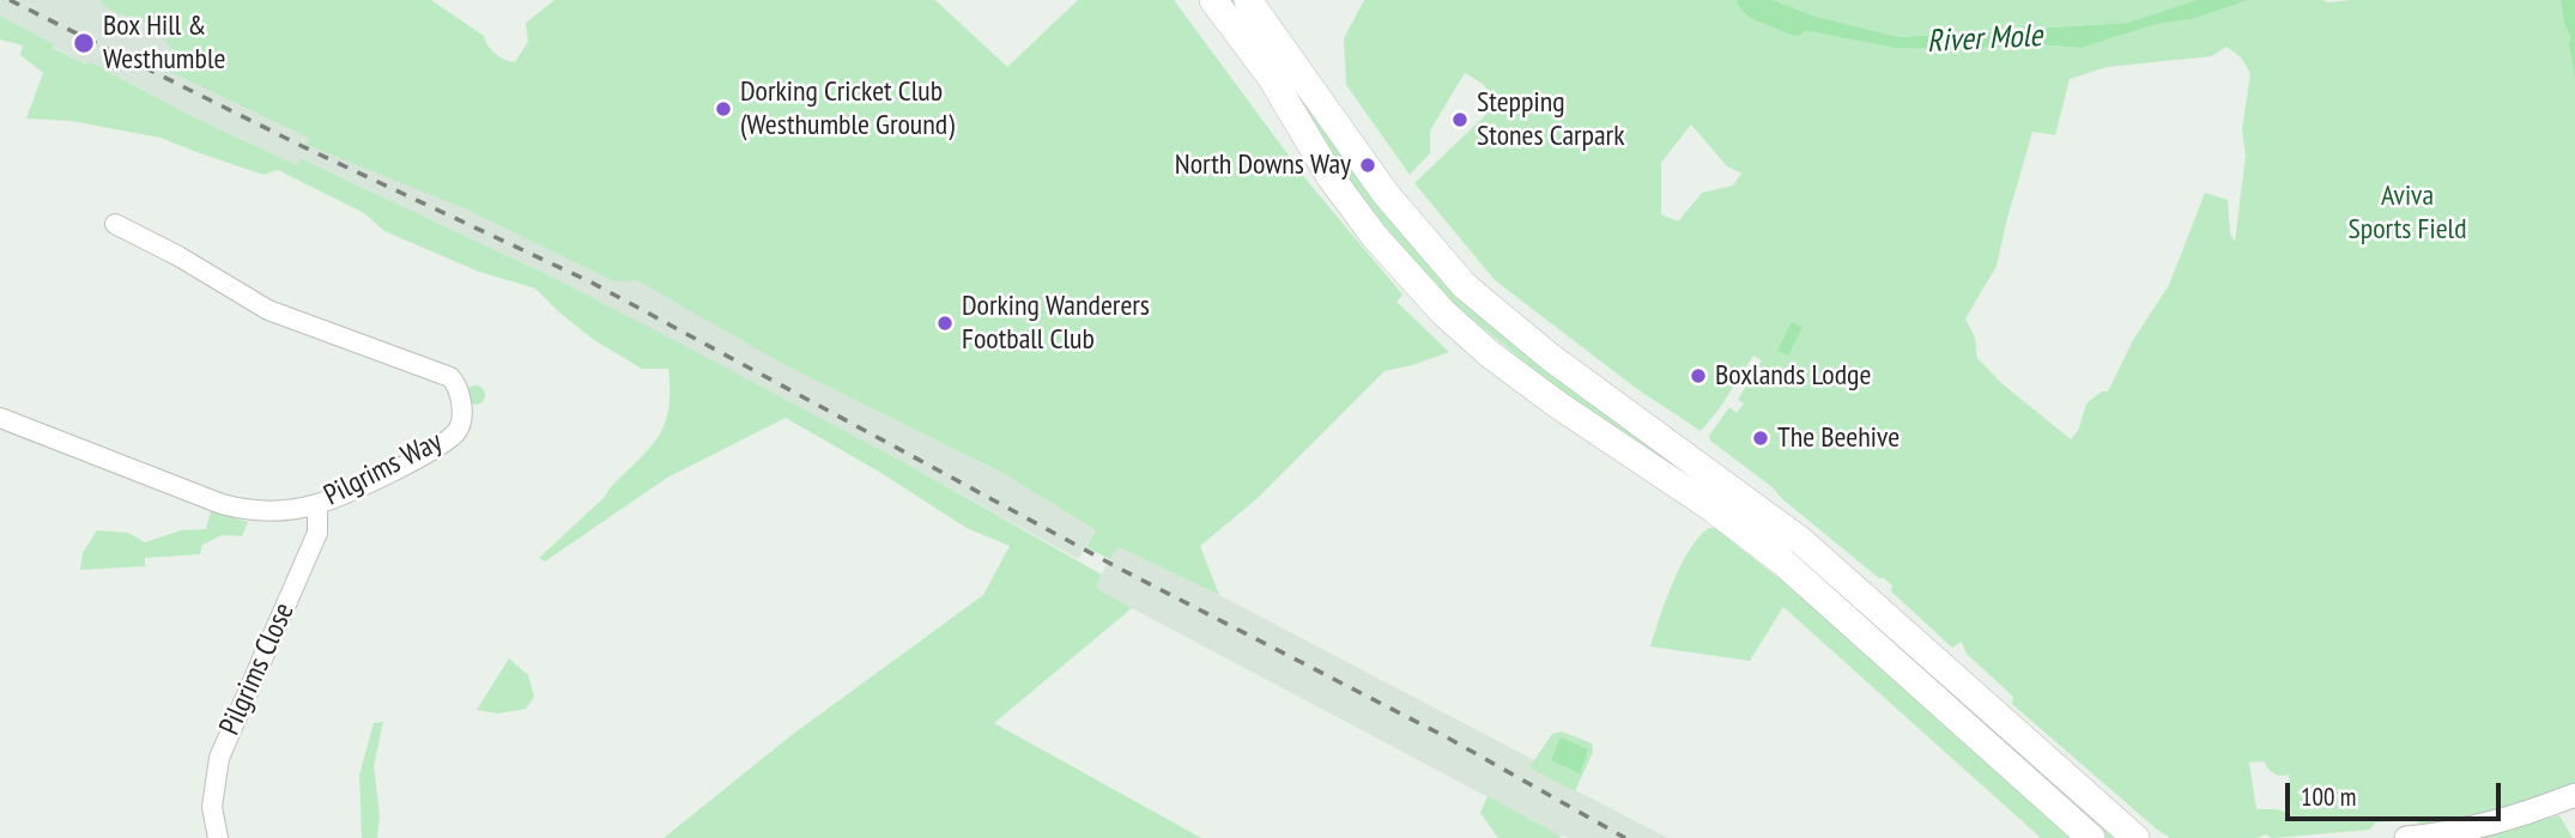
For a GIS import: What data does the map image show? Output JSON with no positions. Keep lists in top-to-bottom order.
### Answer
{
  "streets": {
    "street": ["Pilgrims Way", "Pilgrims Close"]
  },
  "crossings": [
    ["Pilgrims Way", "Pilgrims Close"]
  ],
  "water": ["River Mole"],
  "parks": ["Aviva Sports Field"],
  "places": [
    "Box Hill & Westhumble",
    "Dorking Cricket Club (Westhumble Ground)",
    "Stepping Stones Carpark",
    "North Downs Way",
    "Dorking Wanderers Football Club",
    "Boxlands Lodge",
    "The Beehive"
  ],
  "scale_bar": "100 m"
}
